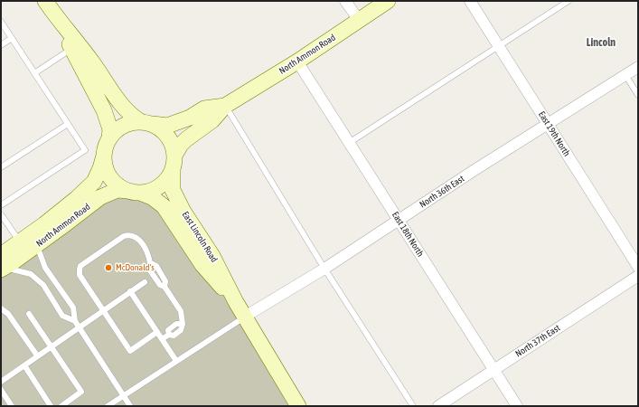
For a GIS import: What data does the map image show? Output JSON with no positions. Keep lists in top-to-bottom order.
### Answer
{
  "streets": {
    "main road": ["North Ammon Road", "East Lincoln Road"],
    "street": [
      "East 19th North",
      "North 36th East",
      "East 18th North",
      "North 37th East"
    ]
  },
  "crossings": [
    ["North Ammon Road", "East 18th North"],
    ["North Ammon Road", "East Lincoln Road"],
    ["East 19th North", "North 36th East"],
    ["North 36th East", "East 18th North"],
    ["North 36th East", "East Lincoln Road"],
    ["East 18th North", "North 37th East"]
  ],
  "districts": ["Lincoln"],
  "places": ["McDonald's"]
}
